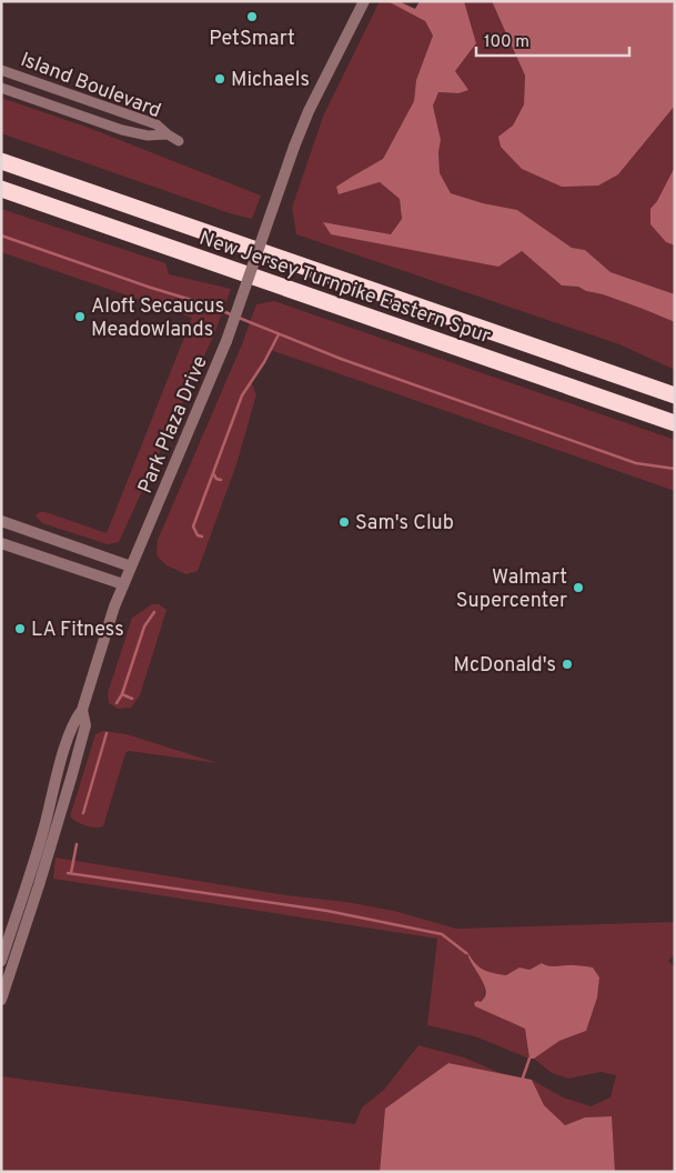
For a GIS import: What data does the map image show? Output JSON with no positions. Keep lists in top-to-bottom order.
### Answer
{
  "streets": {
    "highway": ["New Jersey Turnpike Eastern Spur"],
    "street": ["Island Boulevard", "Park Plaza Drive"]
  },
  "places": [
    "PetSmart",
    "Michaels",
    "Aloft Secaucus Meadowlands",
    "Sam's Club",
    "Walmart Supercenter",
    "LA Fitness",
    "McDonald's"
  ],
  "scale_bar": "100 m"
}
